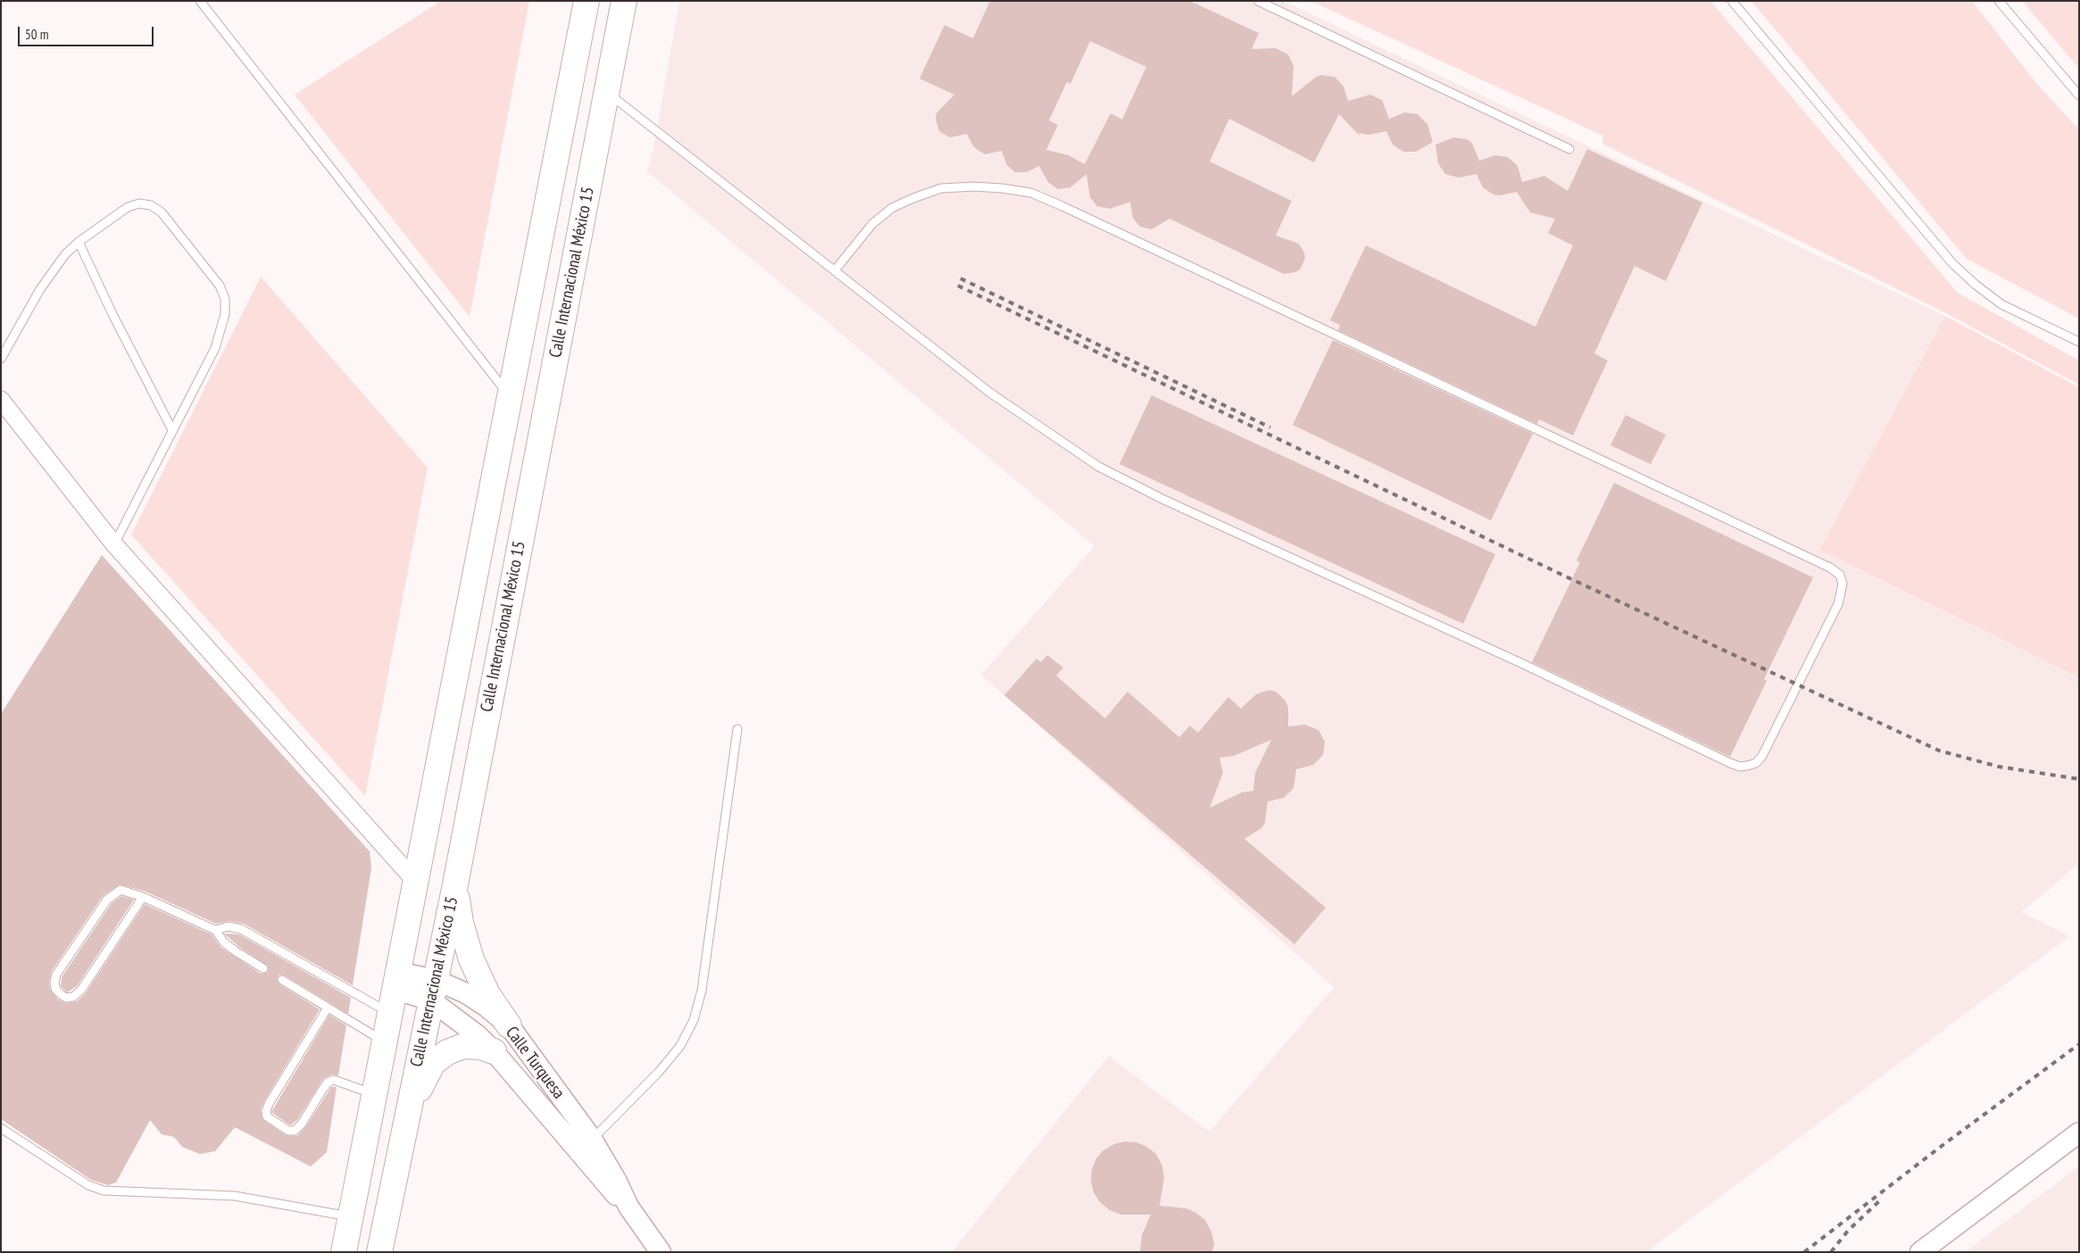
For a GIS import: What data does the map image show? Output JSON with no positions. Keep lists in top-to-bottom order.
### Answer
{
  "streets": {
    "main road": ["Calle Internacional México 15"],
    "street": ["Calle Turquesa"]
  },
  "crossings": [
    ["Calle Internacional México 15", "Calle Turquesa"]
  ],
  "scale_bar": "50 m"
}
